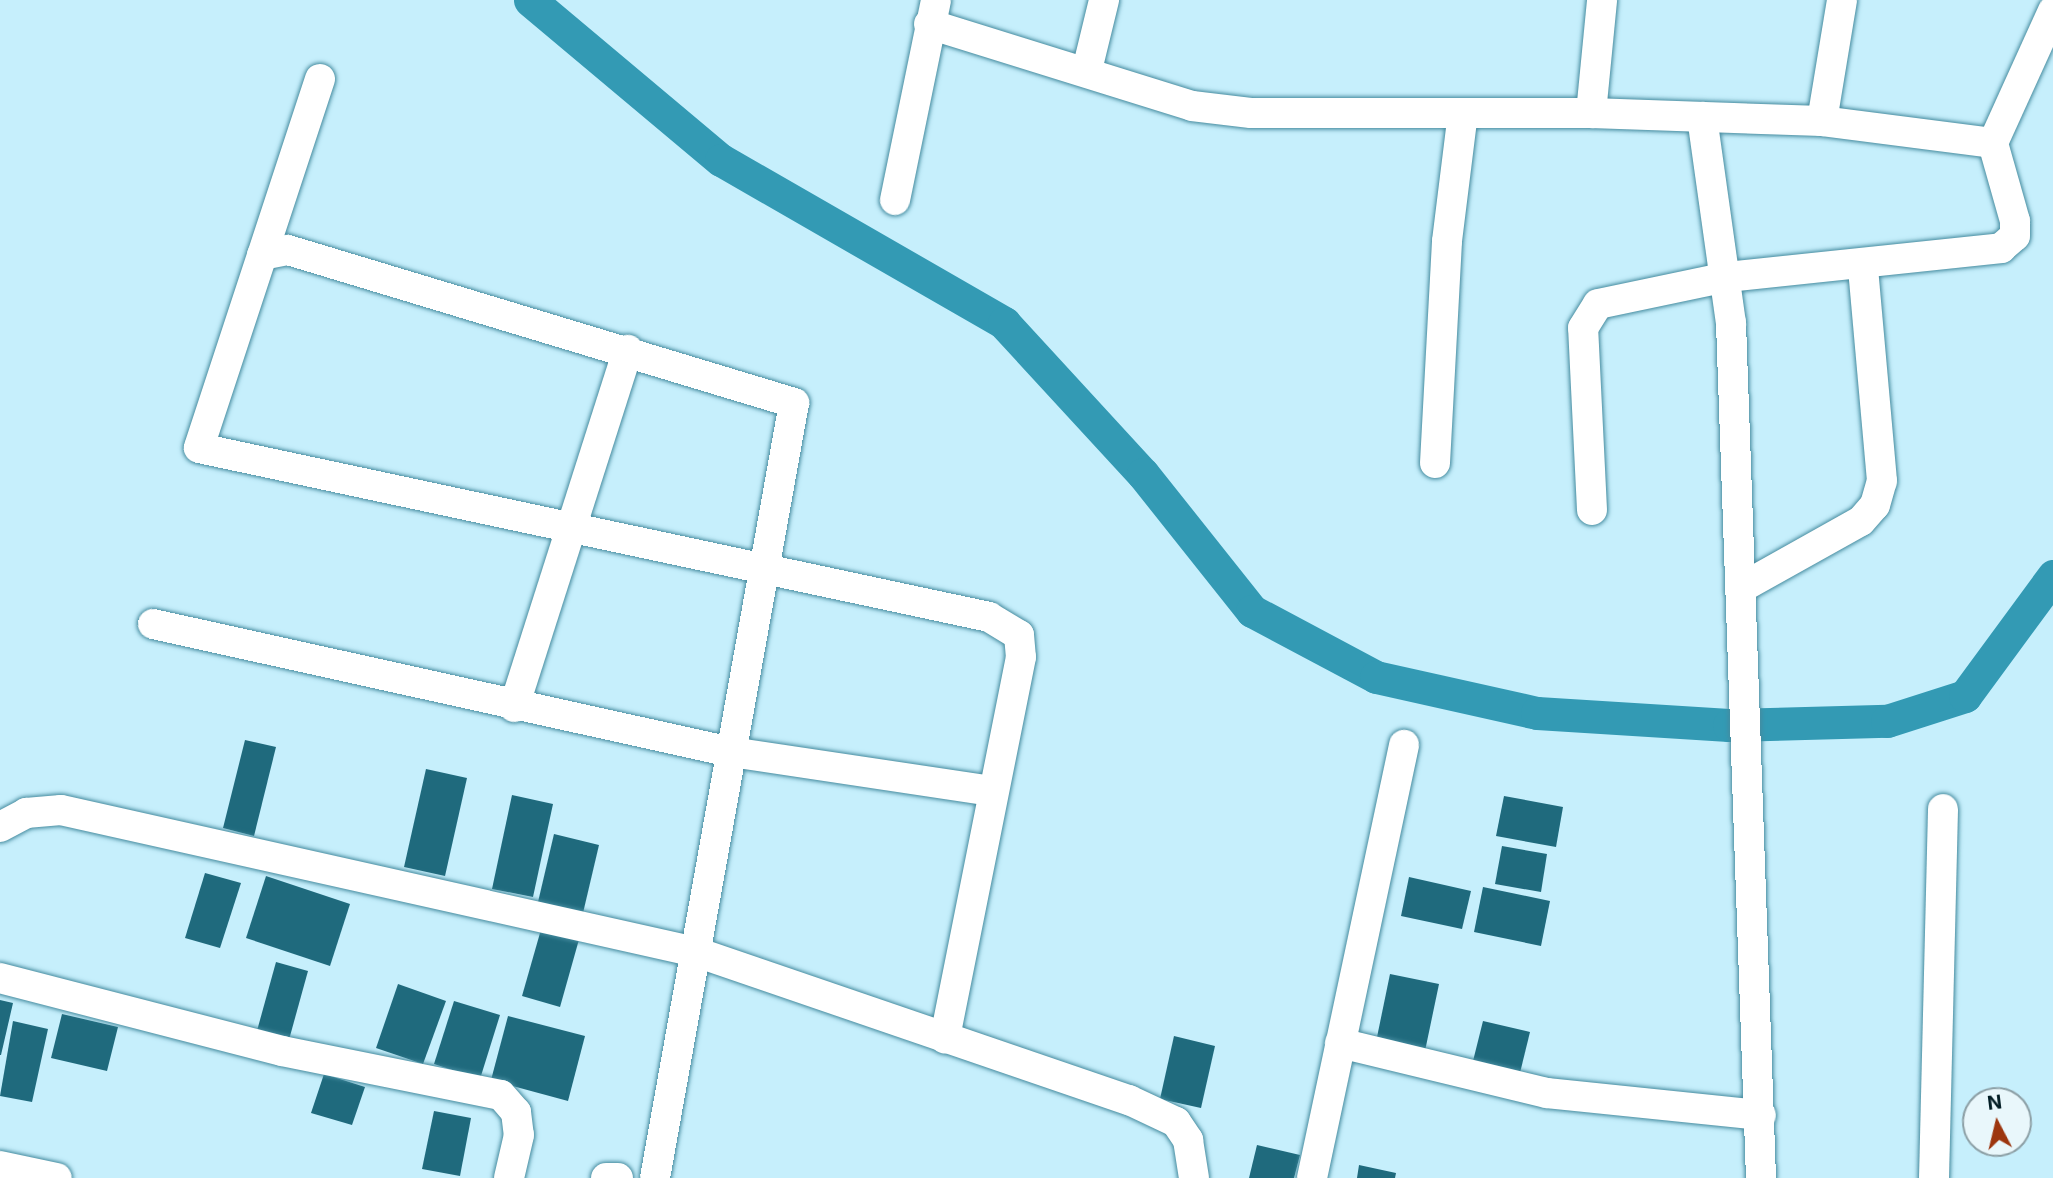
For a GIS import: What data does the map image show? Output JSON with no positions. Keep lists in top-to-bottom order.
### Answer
{
  "north": "top"
}
